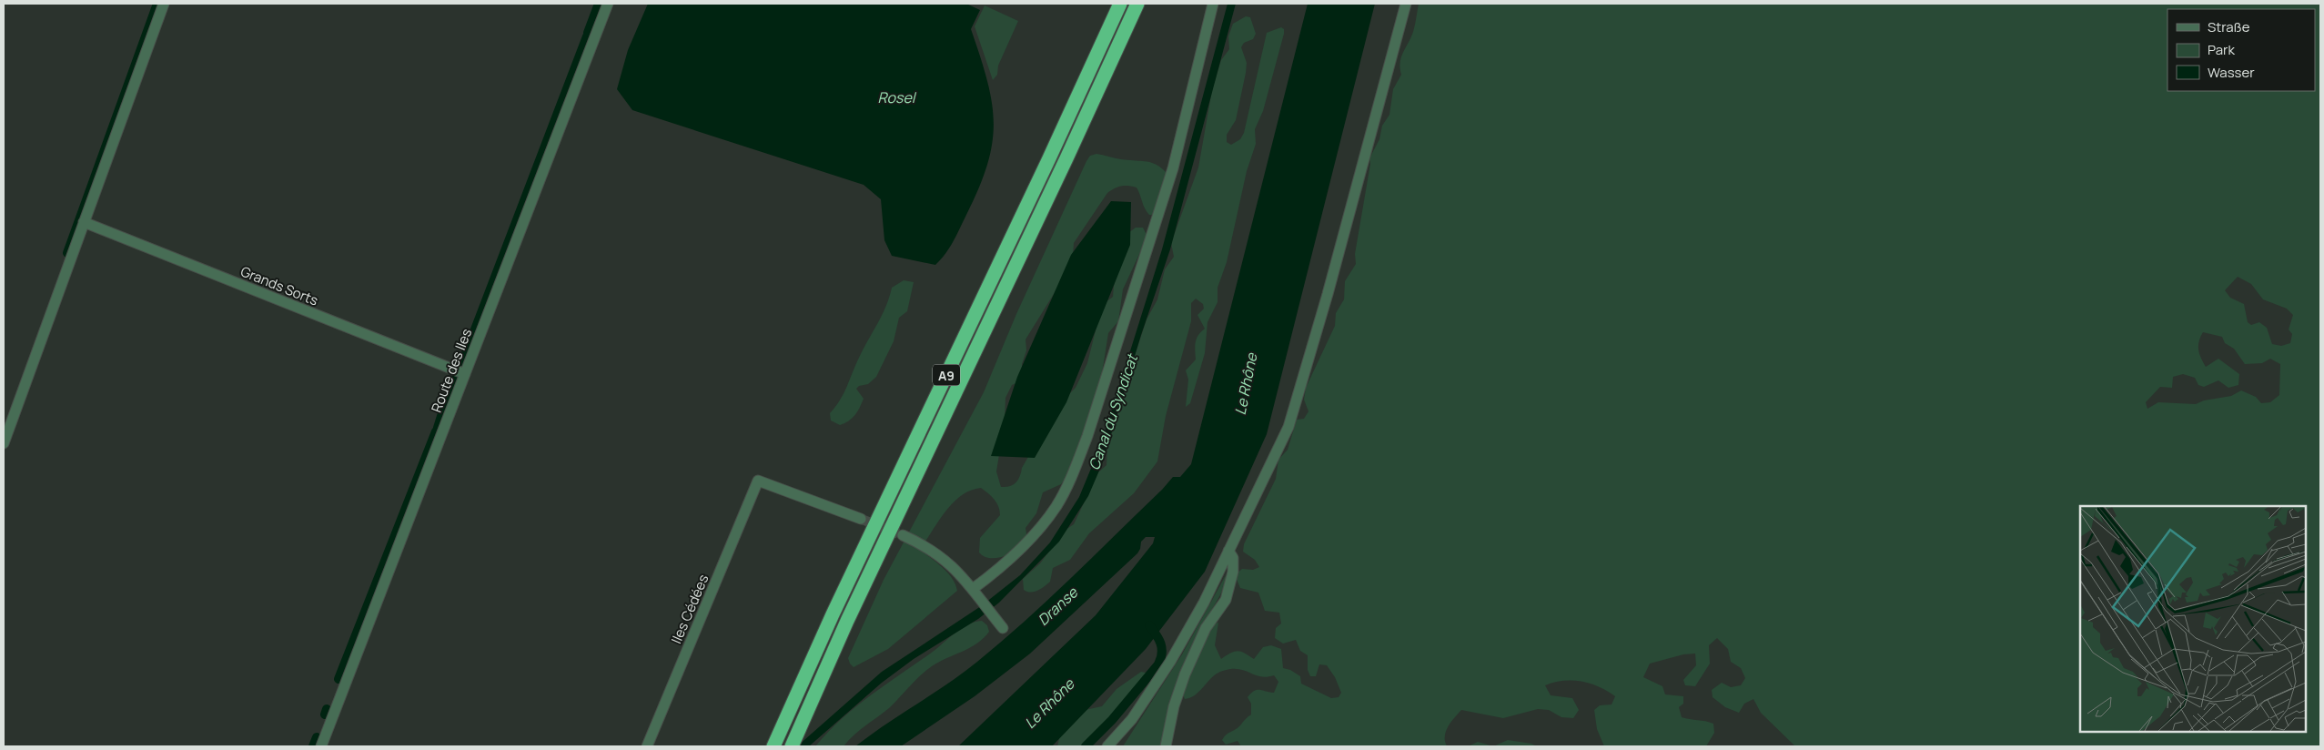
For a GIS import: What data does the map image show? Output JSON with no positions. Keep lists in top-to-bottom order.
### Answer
{
  "streets": {
    "highway": ["A9"],
    "street": ["Grands Sorts", "Route des Iles", "Iles Cédées"]
  },
  "crossings": [
    ["Grands Sorts", "Route des Iles"]
  ],
  "water": [
    "Rosel",
    "Le Rhône",
    "Canal du Syndicat",
    "Dranse"
  ],
  "legend": ["Straße", "Park", "Wasser"]
}
